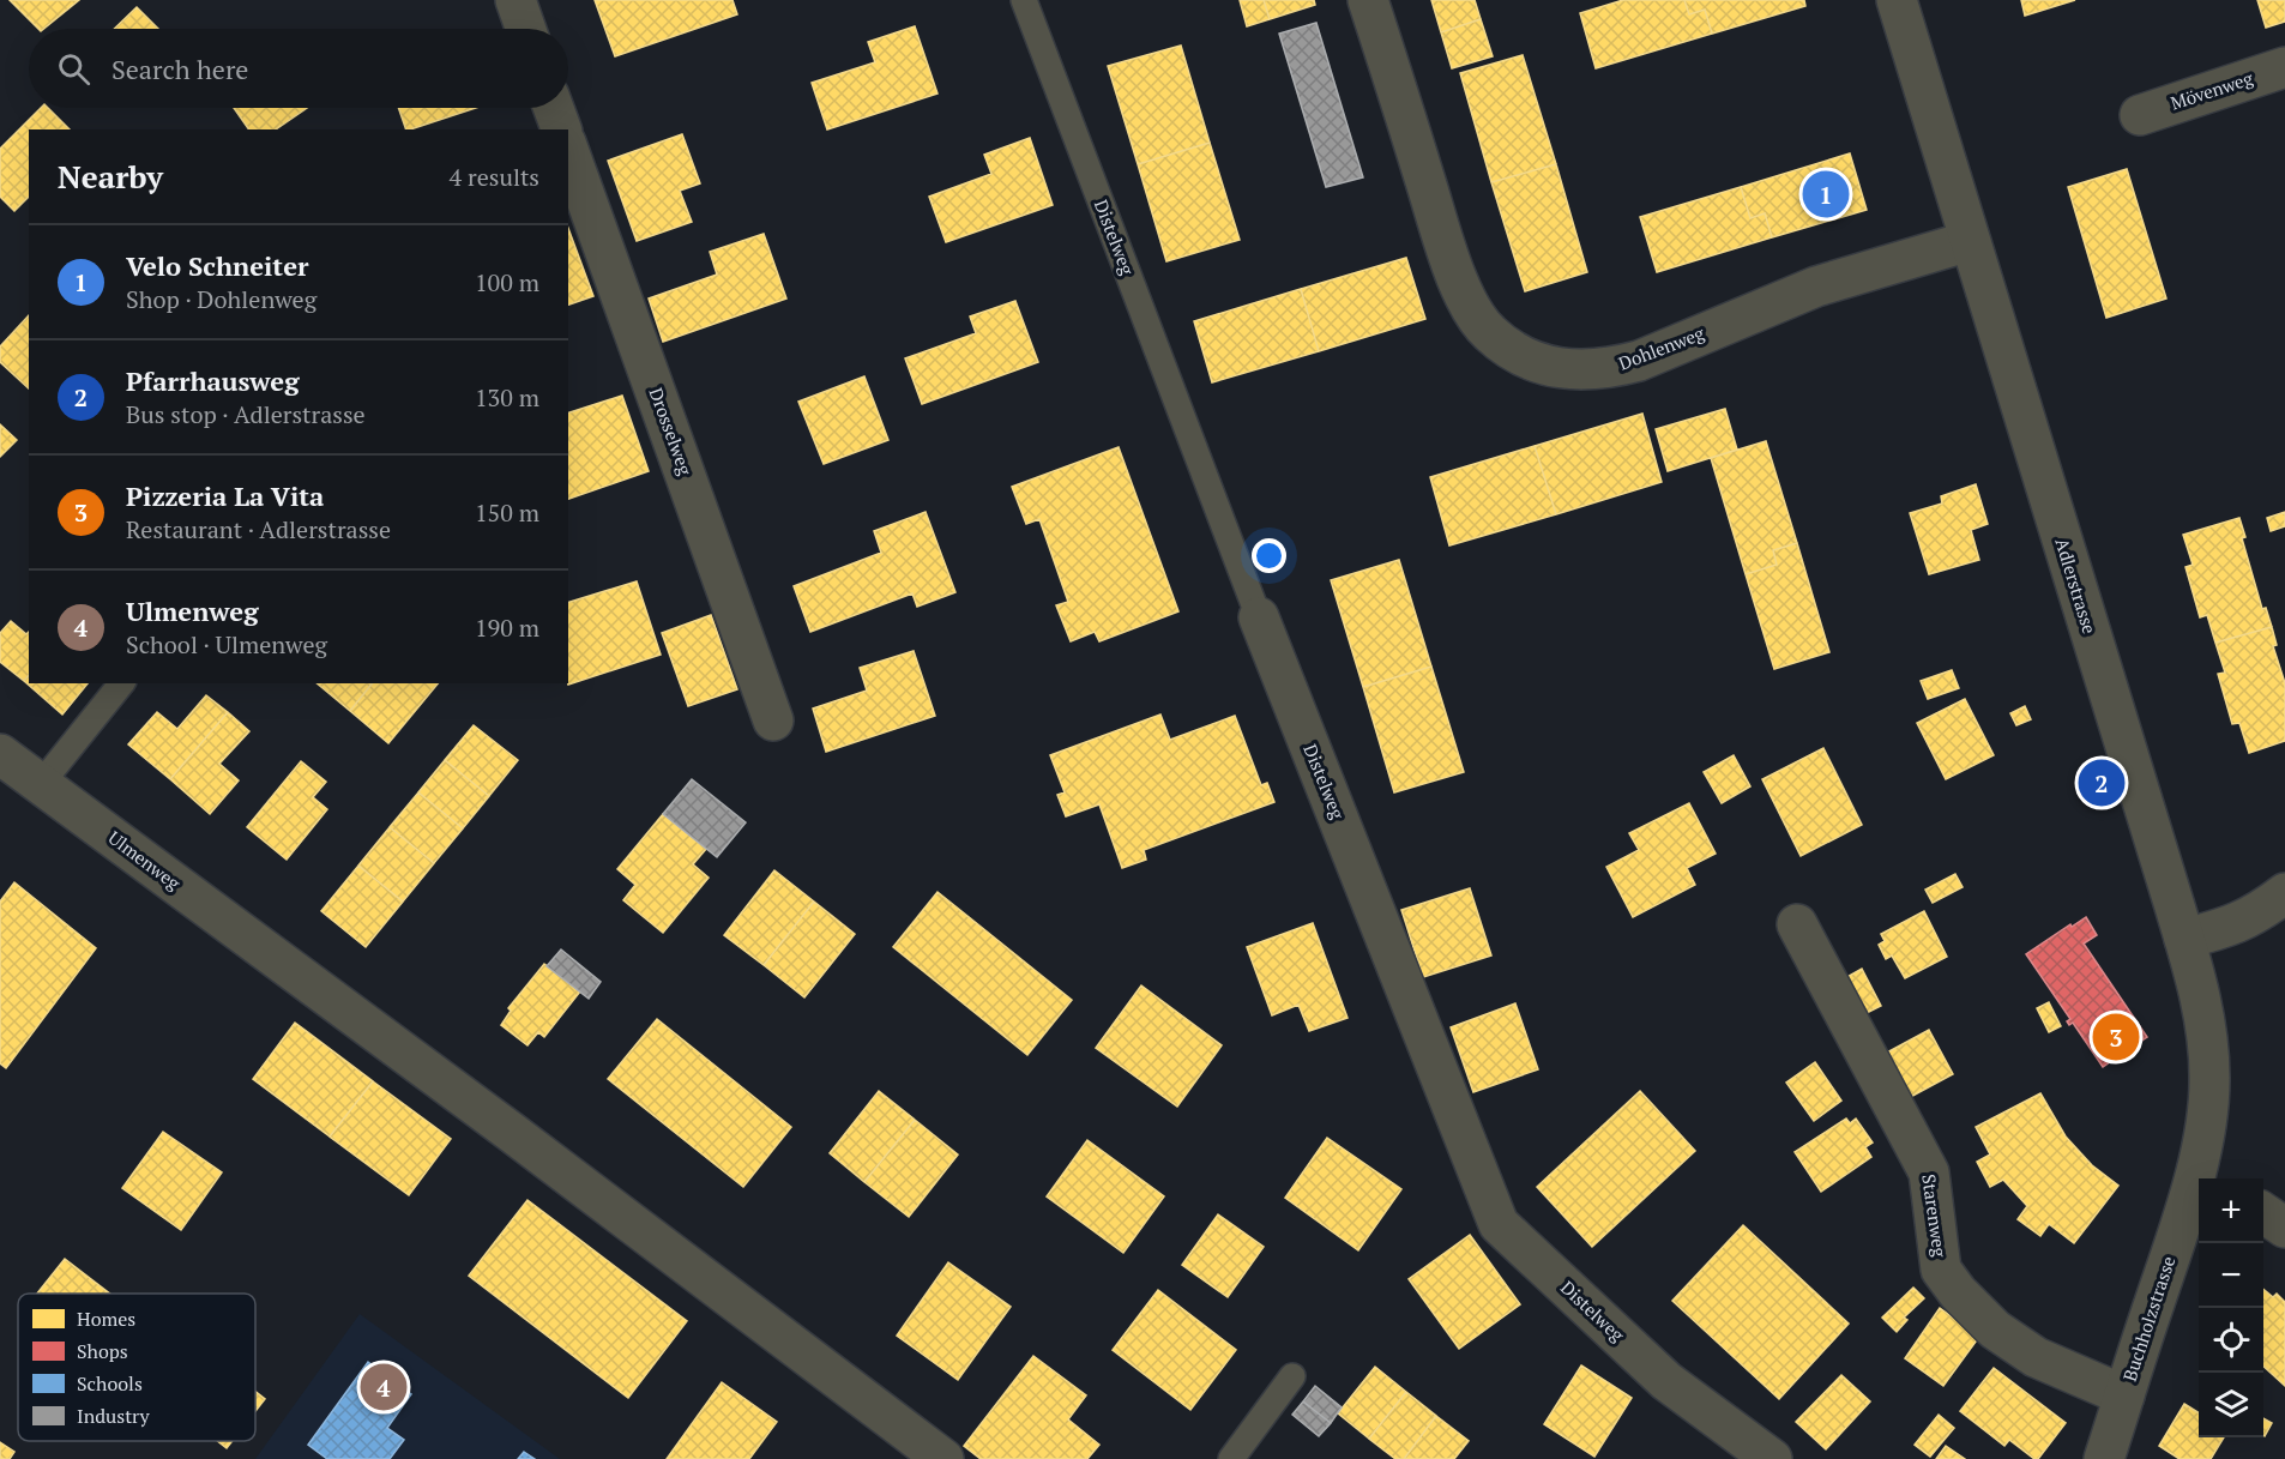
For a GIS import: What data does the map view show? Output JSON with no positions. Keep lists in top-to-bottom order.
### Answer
{
  "streets": {
    "street": [
      "Mövenweg",
      "Distelweg",
      "Dohlenweg",
      "Drosselweg",
      "Adlerstrasse",
      "Ulmenweg",
      "Starenweg",
      "Buchholzstrasse"
    ]
  },
  "crossings": [
    ["Dohlenweg", "Adlerstrasse"],
    ["Starenweg", "Buchholzstrasse"]
  ],
  "legend": [
    "Homes",
    "Shops",
    "Schools",
    "Industry"
  ],
  "page": {
    "search": "Search here",
    "heading": ["Nearby", "4 results"],
    "pins": [
      "1",
      "2",
      "3",
      "4"
    ],
    "list": [
      {
        "mark": "1",
        "name": "Velo Schneiter",
        "note": "Shop · Dohlenweg",
        "value": "100 m"
      },
      {
        "mark": "2",
        "name": "Pfarrhausweg",
        "note": "Bus stop · Adlerstrasse",
        "value": "130 m"
      },
      {
        "mark": "3",
        "name": "Pizzeria La Vita",
        "note": "Restaurant · Adlerstrasse",
        "value": "150 m"
      },
      {
        "mark": "4",
        "name": "Ulmenweg",
        "note": "School · Ulmenweg",
        "value": "190 m"
      }
    ],
    "map_buttons": ["+", "−"]
  }
}
